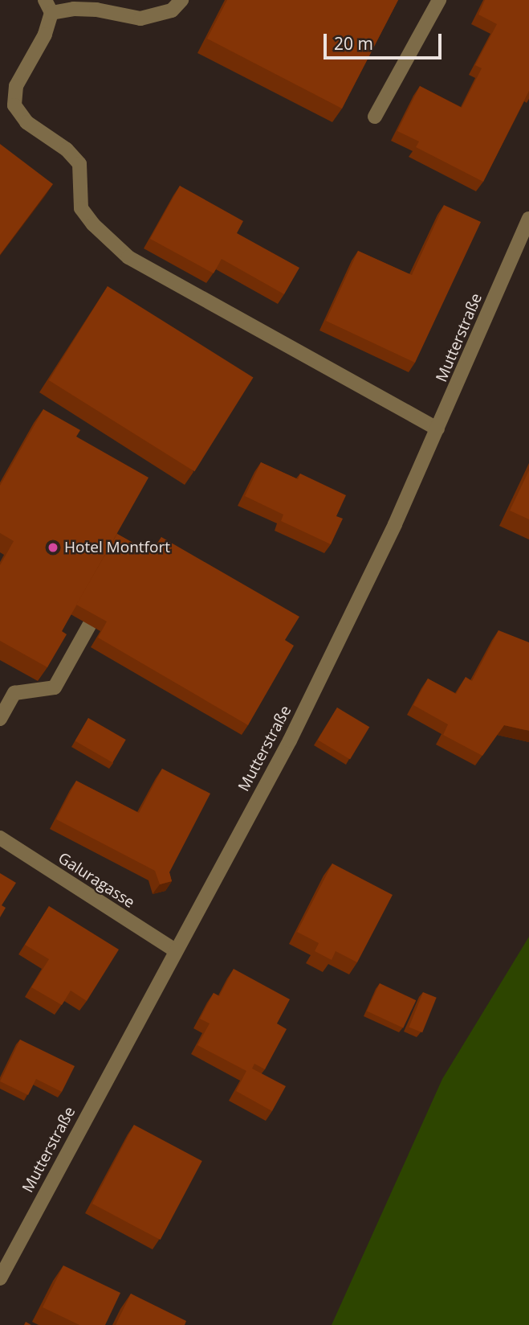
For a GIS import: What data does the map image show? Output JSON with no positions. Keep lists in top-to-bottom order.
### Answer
{
  "streets": {
    "street": ["Mutterstraße", "Galuragasse"]
  },
  "crossings": [
    ["Mutterstraße", "Galuragasse"]
  ],
  "places": ["Hotel Montfort"],
  "scale_bar": "20 m"
}
